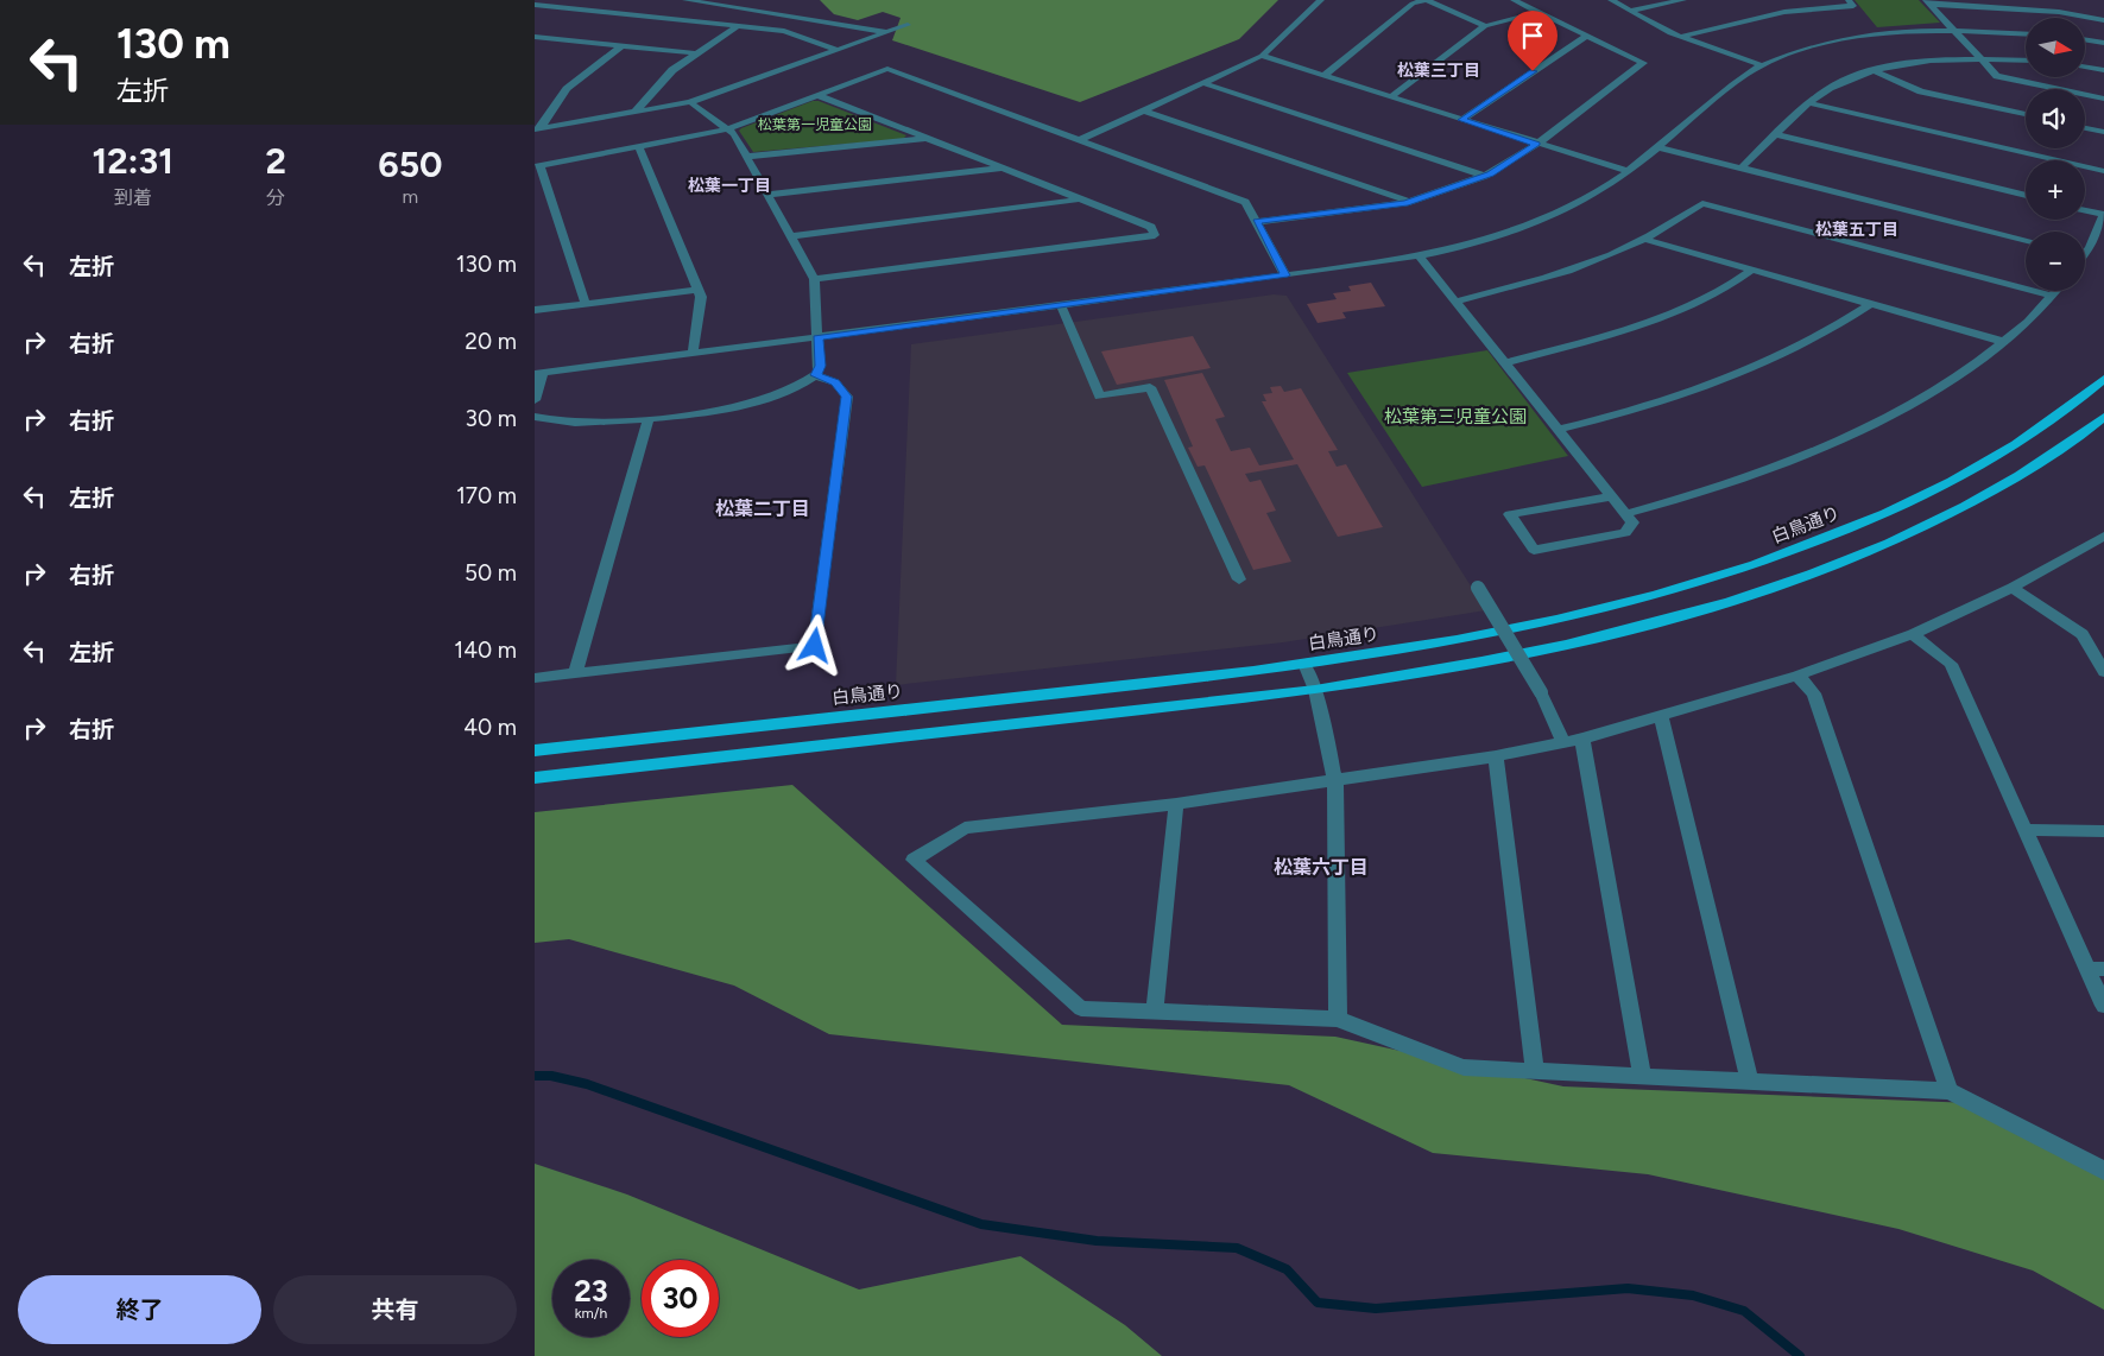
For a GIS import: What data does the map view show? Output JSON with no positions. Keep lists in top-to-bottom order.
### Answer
{
  "streets": {
    "main road": ["白鳥通り"]
  },
  "districts": [
    "松葉三丁目",
    "松葉一丁目",
    "松葉五丁目",
    "松葉二丁目",
    "松葉六丁目"
  ],
  "parks": ["松葉第一児童公園", "松葉第三児童公園"],
  "north": "right",
  "page": {
    "turn": ["130 m", "左折"],
    "map_buttons": ["+", "−"],
    "eta": [
      "12:31",
      "到着",
      "2",
      "分",
      "650",
      "m"
    ],
    "list": [
      {
        "name": "左折",
        "value": "130 m"
      },
      {
        "name": "右折",
        "value": "20 m"
      },
      {
        "name": "右折",
        "value": "30 m"
      },
      {
        "name": "左折",
        "value": "170 m"
      },
      {
        "name": "右折",
        "value": "50 m"
      },
      {
        "name": "左折",
        "value": "140 m"
      },
      {
        "name": "右折",
        "value": "40 m"
      }
    ],
    "speed": "23 km/h",
    "limit": "30",
    "buttons": ["終了", "共有"]
  }
}
